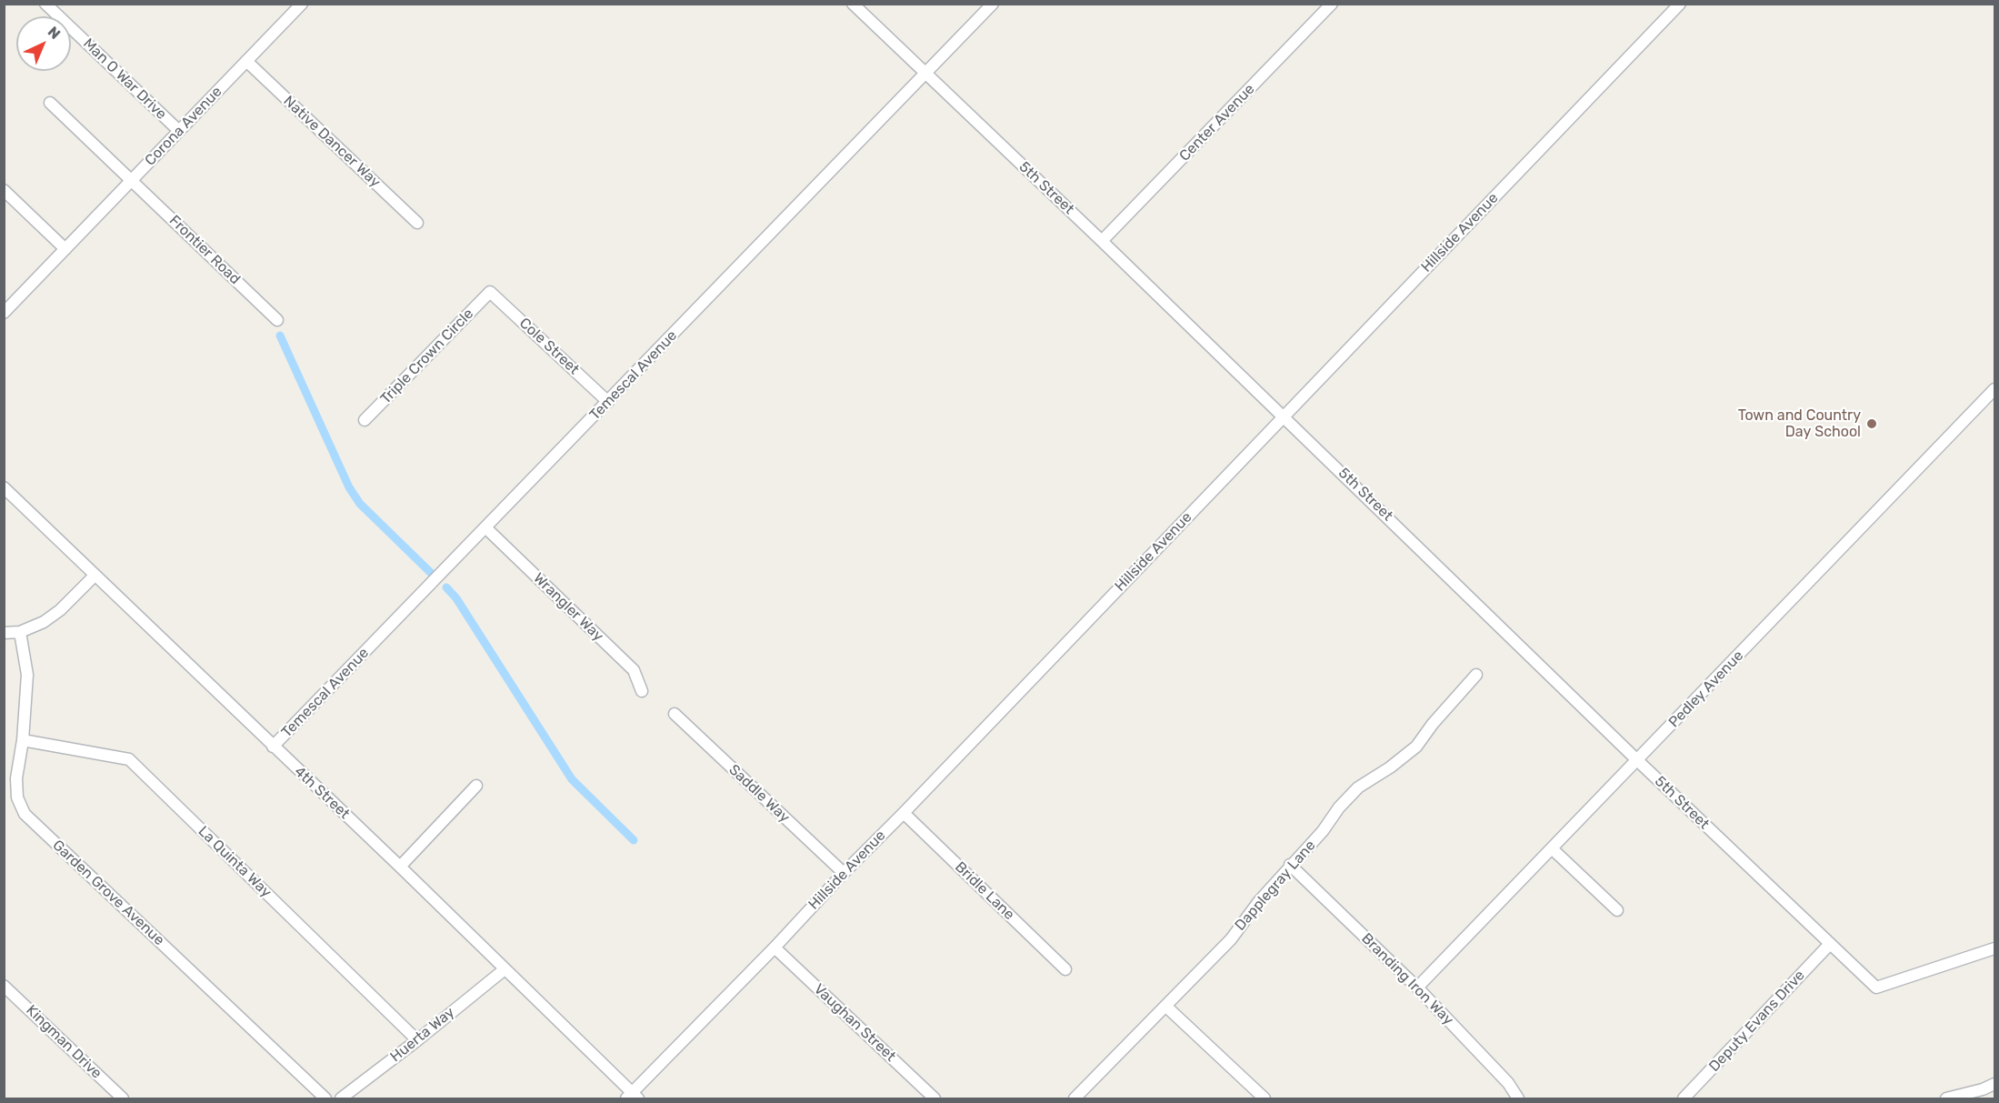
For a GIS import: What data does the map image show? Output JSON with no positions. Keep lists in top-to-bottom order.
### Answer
{
  "streets": {
    "street": [
      "Man O War Drive",
      "Center Avenue",
      "Corona Avenue",
      "Native Dancer Way",
      "5th Street",
      "Hillside Avenue",
      "Frontier Road",
      "Cole Street",
      "Triple Crown Circle",
      "Temescal Avenue",
      "Wrangler Way",
      "Pedley Avenue",
      "4th Street",
      "Saddle Way",
      "La Quinta Way",
      "Dapplegray Lane",
      "Bridle Lane",
      "Garden Grove Avenue",
      "Branding Iron Way",
      "Deputy Evans Drive",
      "Vaughan Street",
      "Huerta Way",
      "Kingman Drive"
    ]
  },
  "crossings": [
    ["Man O War Drive", "Corona Avenue"],
    ["Center Avenue", "5th Street"],
    ["Corona Avenue", "Native Dancer Way"],
    ["Corona Avenue", "Frontier Road"],
    ["5th Street", "Hillside Avenue"],
    ["5th Street", "Temescal Avenue"],
    ["5th Street", "Pedley Avenue"],
    ["5th Street", "Deputy Evans Drive"],
    ["Hillside Avenue", "4th Street"],
    ["Hillside Avenue", "Saddle Way"],
    ["Hillside Avenue", "Bridle Lane"],
    ["Hillside Avenue", "Vaughan Street"],
    ["Cole Street", "Triple Crown Circle"],
    ["Cole Street", "Temescal Avenue"],
    ["Temescal Avenue", "Wrangler Way"],
    ["Temescal Avenue", "4th Street"],
    ["Pedley Avenue", "Branding Iron Way"],
    ["4th Street", "Huerta Way"],
    ["La Quinta Way", "Garden Grove Avenue"],
    ["La Quinta Way", "Huerta Way"],
    ["Dapplegray Lane", "Branding Iron Way"]
  ],
  "places": ["Town and Country Day School"],
  "north": "top right"
}
